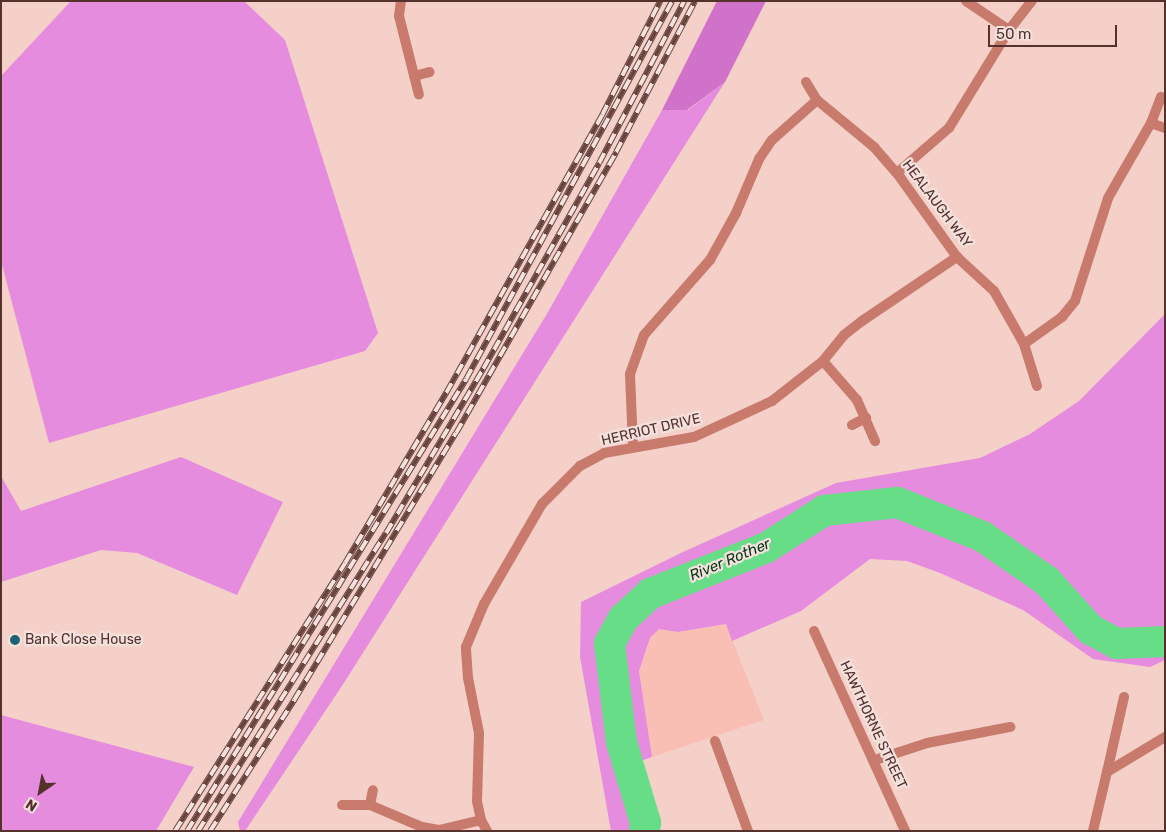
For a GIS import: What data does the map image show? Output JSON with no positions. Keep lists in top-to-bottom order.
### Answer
{
  "streets": {
    "street": ["HEALAUGH WAY", "HERRIOT DRIVE", "HAWTHORNE STREET"]
  },
  "crossings": [
    ["HEALAUGH WAY", "HERRIOT DRIVE"]
  ],
  "water": ["River Rother"],
  "places": ["Bank Close House"],
  "scale_bar": "50 m",
  "north": "bottom left"
}
